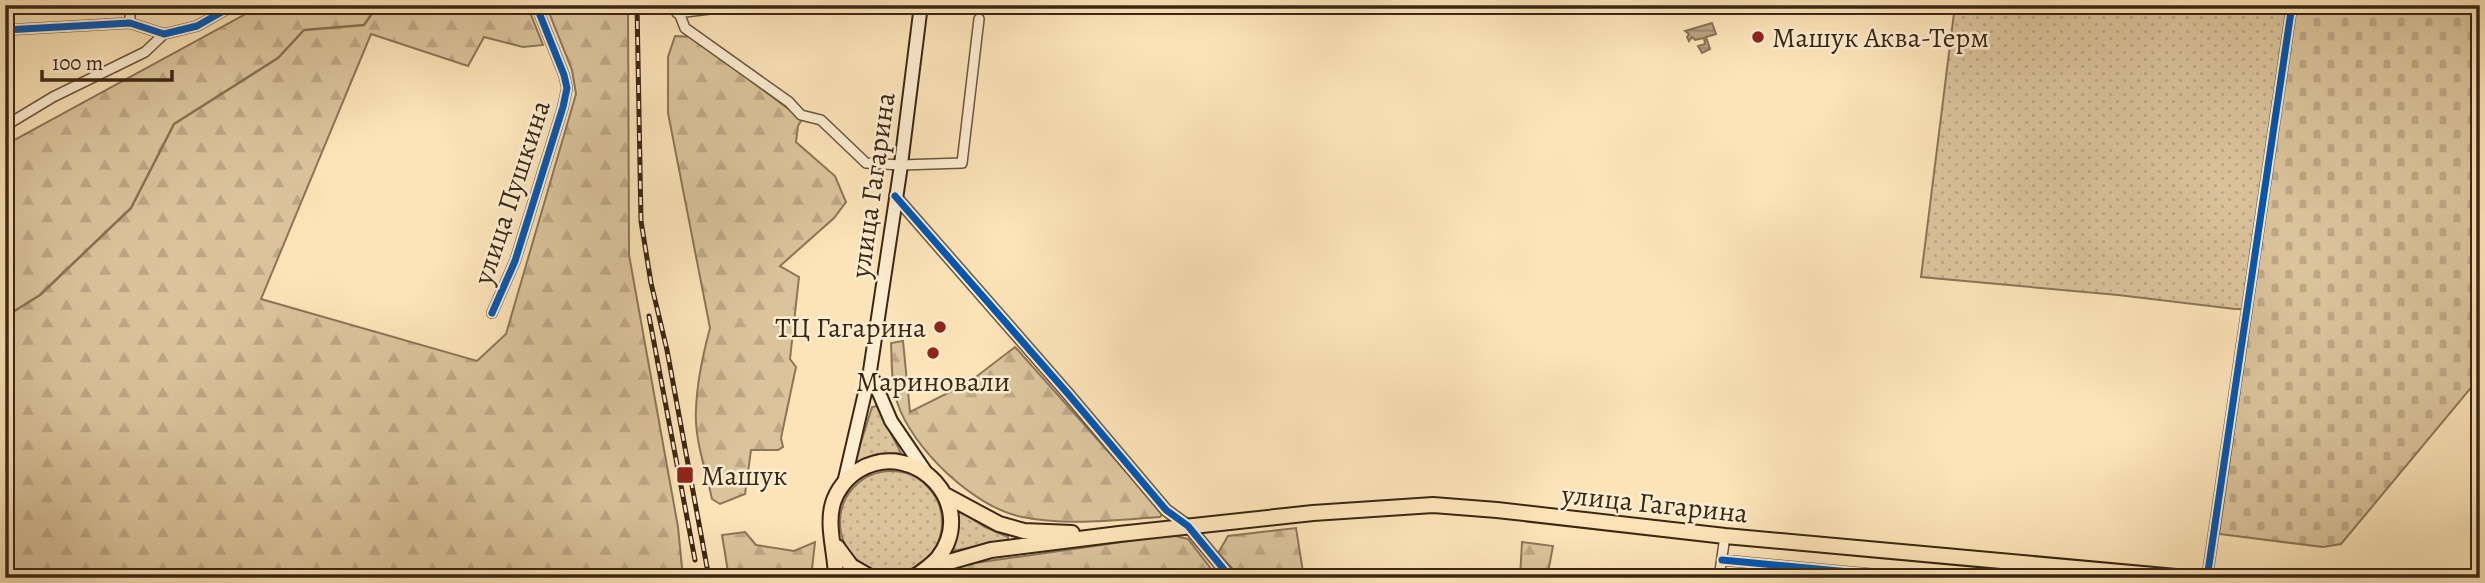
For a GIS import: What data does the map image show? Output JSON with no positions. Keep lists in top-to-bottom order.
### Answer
{
  "streets": {
    "main road": ["улица Гагарина"],
    "street": ["улица Пушкина"]
  },
  "places": {
    "other": ["Машук Аква-Терм", "ТЦ Гагарина", "Мариновали"],
    "transit": ["Машук"]
  },
  "scale_bar": "100 m"
}
